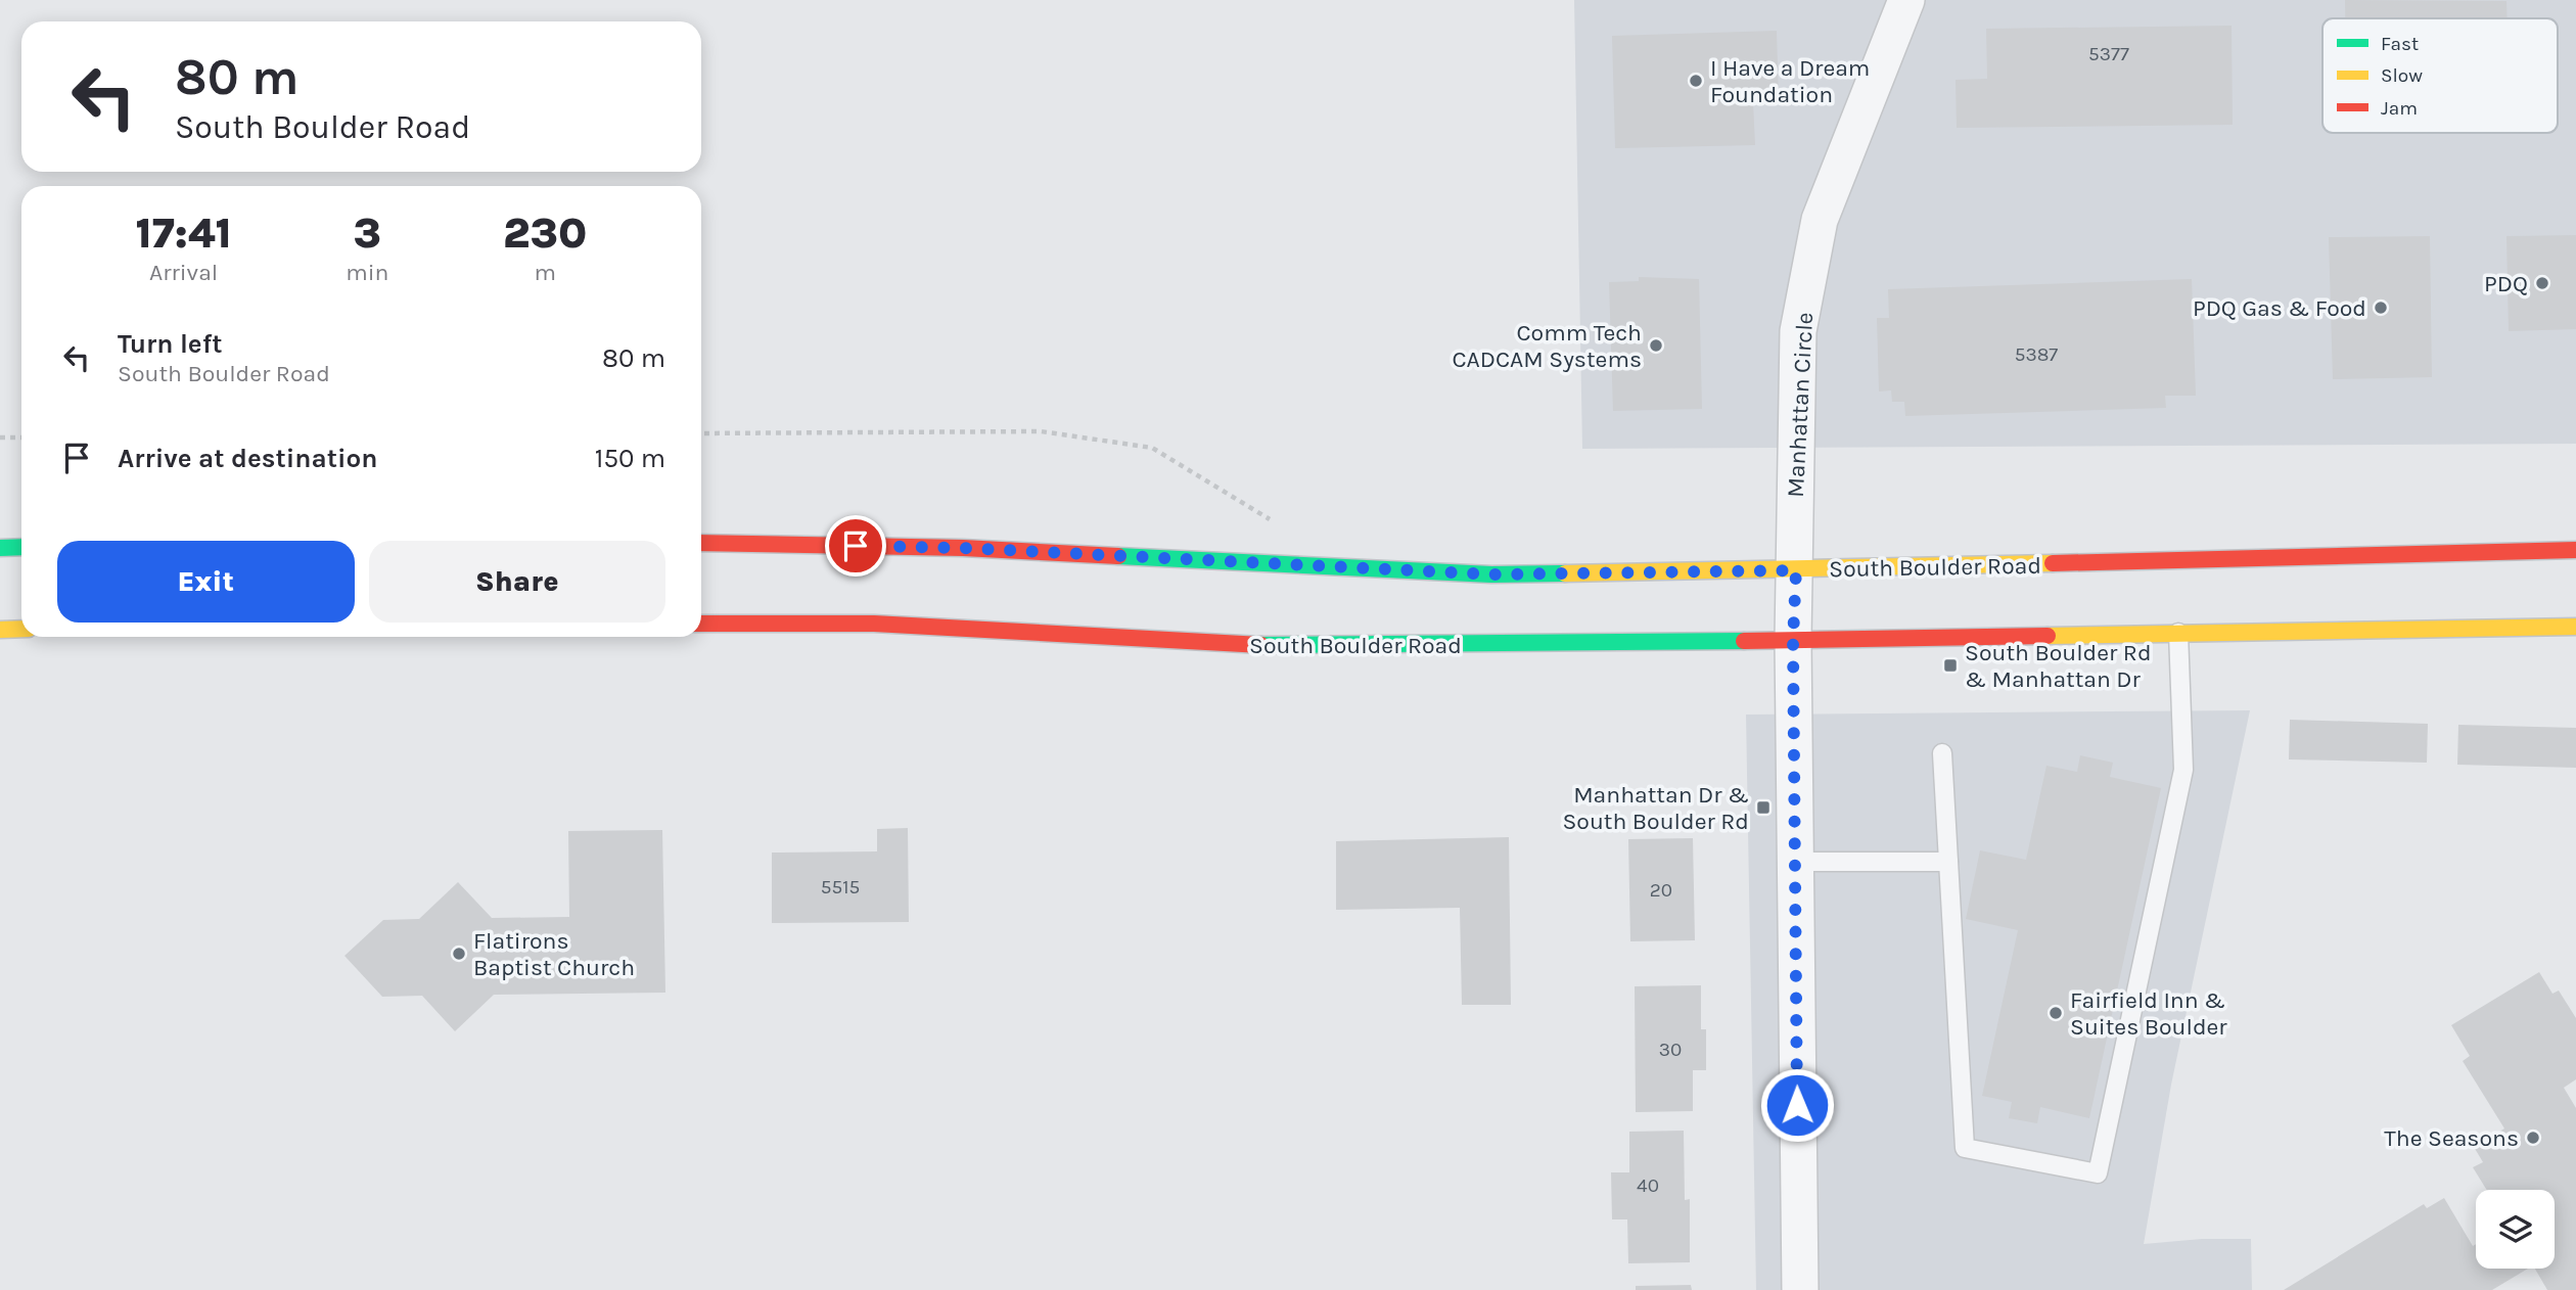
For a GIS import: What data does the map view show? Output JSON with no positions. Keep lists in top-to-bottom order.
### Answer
{
  "streets": {
    "main road": ["South Boulder Road"],
    "street": ["Manhattan Circle"]
  },
  "crossings": [
    ["Manhattan Circle", "South Boulder Road"]
  ],
  "places": {
    "other": [
      "I Have a Dream Foundation",
      "PDQ",
      "PDQ Gas & Food",
      "Comm Tech CADCAM Systems",
      "Flatirons Baptist Church",
      "Fairfield Inn & Suites Boulder",
      "The Seasons"
    ],
    "transit": ["South Boulder Rd & Manhattan Dr", "Manhattan Dr & South Boulder Rd"]
  },
  "house_numbers": [
    "5377",
    "5387",
    "5515",
    "20",
    "30",
    "40"
  ],
  "legend": ["Fast", "Slow", "Jam"],
  "page": {
    "turn": ["80 m", "South Boulder Road"],
    "eta": [
      "17:41",
      "Arrival",
      "3",
      "min",
      "230",
      "m"
    ],
    "list": [
      {
        "name": "Turn left",
        "note": "South Boulder Road",
        "value": "80 m"
      },
      {
        "name": "Arrive at destination",
        "value": "150 m"
      }
    ],
    "buttons": ["Exit", "Share"]
  }
}
